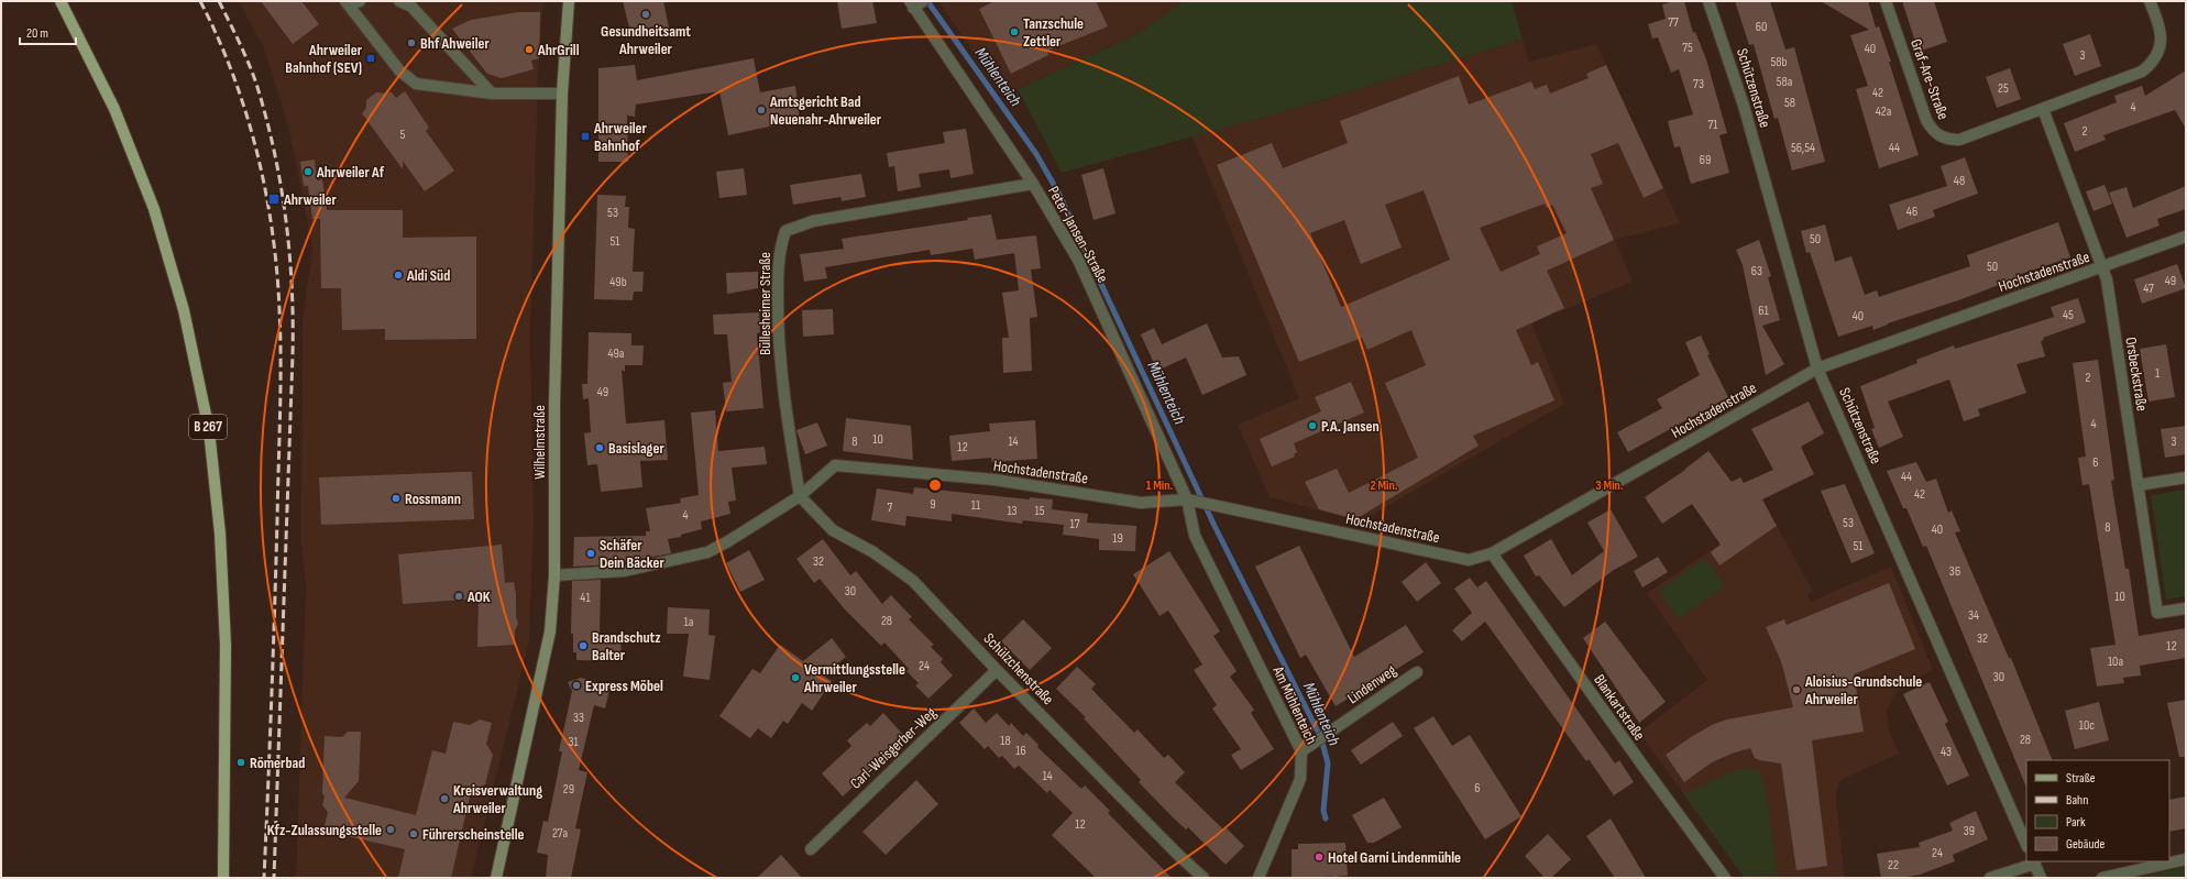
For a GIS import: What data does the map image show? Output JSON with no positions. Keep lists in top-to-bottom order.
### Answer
{
  "streets": {
    "main road": ["B 267", "Wilhelmstraße"],
    "street": [
      "Graf-Are-Straße",
      "Schützenstraße",
      "Peter-Jansen-Straße",
      "Hochstadenstraße",
      "Büllesheimer Straße",
      "Orsbeckstraße",
      "Schülzchenstraße",
      "Lindenweg",
      "Am Mühlenteich",
      "Blankartstraße",
      "Carl-Weisgerber-Weg"
    ]
  },
  "crossings": [
    ["Schützenstraße", "Hochstadenstraße"],
    ["Peter-Jansen-Straße", "Hochstadenstraße"],
    ["Peter-Jansen-Straße", "Büllesheimer Straße"],
    ["Peter-Jansen-Straße", "Am Mühlenteich"],
    ["Hochstadenstraße", "Büllesheimer Straße"],
    ["Hochstadenstraße", "Orsbeckstraße"],
    ["Hochstadenstraße", "Wilhelmstraße"],
    ["Hochstadenstraße", "Schülzchenstraße"],
    ["Hochstadenstraße", "Am Mühlenteich"],
    ["Hochstadenstraße", "Blankartstraße"],
    ["Büllesheimer Straße", "Schülzchenstraße"],
    ["Schülzchenstraße", "Carl-Weisgerber-Weg"],
    ["Lindenweg", "Am Mühlenteich"]
  ],
  "water": ["Mühlenteich"],
  "places": {
    "other": [
      "Gesundheitsamt Ahrweiler",
      "Tanzschule Zettler",
      "Bhf Ahweiler",
      "AhrGrill",
      "Amtsgericht Bad Neuenahr-Ahrweiler",
      "Ahrweiler Af",
      "Aldi Süd",
      "P.A. Jansen",
      "Basislager",
      "Rossmann",
      "Schäfer Dein Bäcker",
      "AOK",
      "Brandschutz Balter",
      "Vermittlungsstelle Ahrweiler",
      "Express Möbel",
      "Aloisius-Grundschule Ahrweiler",
      "Römerbad",
      "Kreisverwaltung Ahrweiler",
      "Kfz-Zulassungsstelle",
      "Führerscheinstelle",
      "Hotel Garni Lindenmühle"
    ],
    "transit": ["Ahrweiler Bahnhof (SEV)", "Ahrweiler Bahnhof", "Ahrweiler"]
  },
  "house_numbers": [
    "77",
    "60",
    "75",
    "40",
    "3",
    "58b",
    "58a",
    "73",
    "25",
    "42",
    "58",
    "4",
    "42a",
    "71",
    "2",
    "5",
    "56,54",
    "44",
    "69",
    "48",
    "46",
    "53",
    "50",
    "51",
    "50",
    "63",
    "49",
    "49b",
    "47",
    "61",
    "45",
    "40",
    "49a",
    "1",
    "2",
    "49",
    "4",
    "10",
    "8",
    "14",
    "3",
    "12",
    "6",
    "44",
    "42",
    "9",
    "11",
    "7",
    "13",
    "15",
    "4",
    "53",
    "17",
    "8",
    "40",
    "19",
    "51",
    "32",
    "36",
    "30",
    "10",
    "41",
    "34",
    "28",
    "1a",
    "32",
    "12",
    "10a",
    "24",
    "30",
    "33",
    "10c",
    "28",
    "18",
    "31",
    "16",
    "43",
    "14",
    "6",
    "29",
    "12",
    "39",
    "27a",
    "24",
    "22"
  ],
  "legend": [
    "Straße",
    "Bahn",
    "Park",
    "Gebäude"
  ],
  "scale_bar": "20 m",
  "rings": ["1 Min.", "2 Min.", "3 Min."]
}
